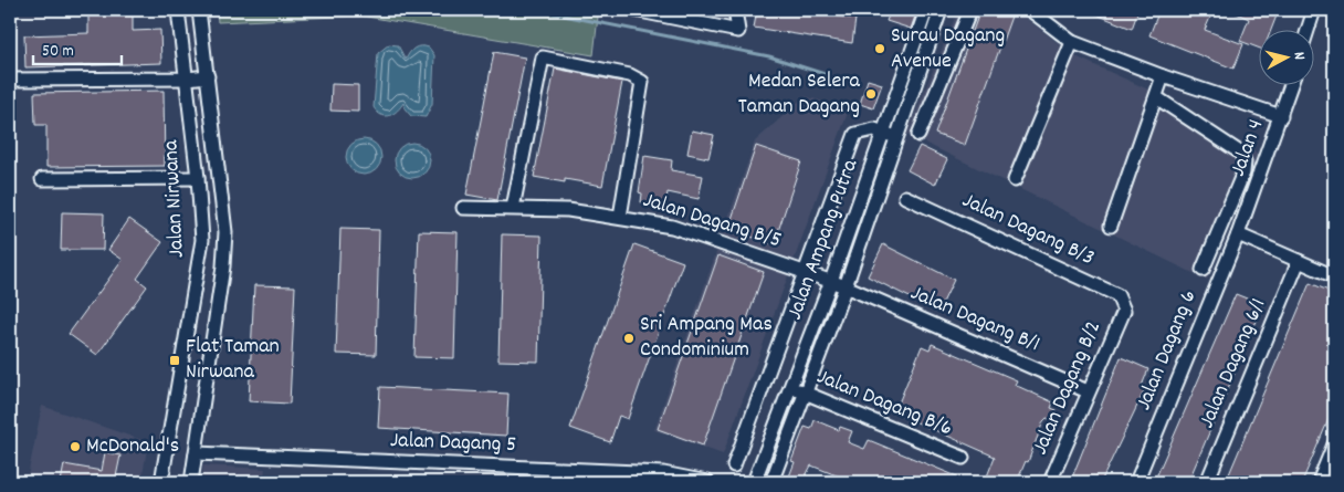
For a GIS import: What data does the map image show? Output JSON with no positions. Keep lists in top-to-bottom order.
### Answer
{
  "streets": {
    "street": [
      "Jalan 4",
      "Jalan Nirwana",
      "Jalan Dagang B/5",
      "Jalan Dagang B/3",
      "Jalan Ampang Putra",
      "Jalan Dagang B/1",
      "Jalan Dagang 6",
      "Jalan Dagang 6/1",
      "Jalan Dagang B/2",
      "Jalan Dagang B/6",
      "Jalan Dagang 5"
    ]
  },
  "crossings": [
    ["Jalan 4", "Jalan Dagang 6"],
    ["Jalan Nirwana", "Jalan Dagang 5"],
    ["Jalan Dagang B/5", "Jalan Ampang Putra"],
    ["Jalan Dagang B/5", "Jalan Dagang B/1"],
    ["Jalan Dagang B/3", "Jalan Dagang B/2"],
    ["Jalan Ampang Putra", "Jalan Dagang B/1"],
    ["Jalan Ampang Putra", "Jalan Dagang B/6"],
    ["Jalan Dagang B/1", "Jalan Dagang B/2"]
  ],
  "places": {
    "other": [
      "Surau Dagang Avenue",
      "Medan Selera Taman Dagang",
      "Sri Ampang Mas Condominium",
      "McDonald's"
    ],
    "transit": ["Flat Taman Nirwana"]
  },
  "scale_bar": "50 m",
  "north": "right"
}
